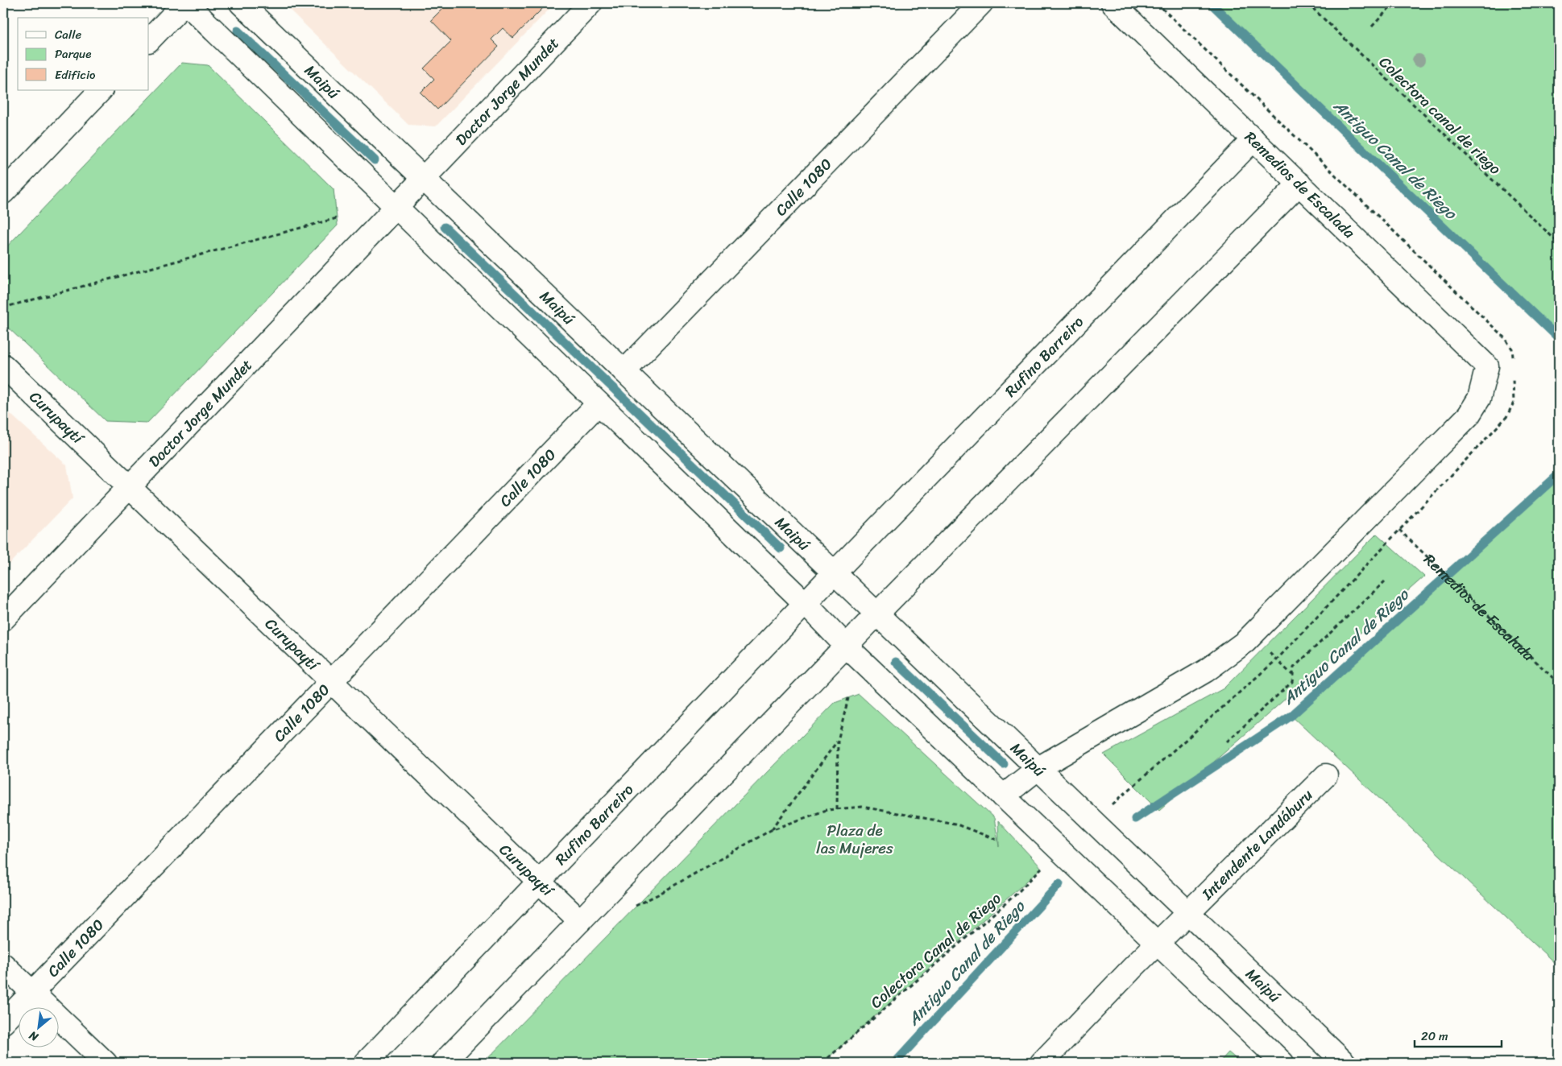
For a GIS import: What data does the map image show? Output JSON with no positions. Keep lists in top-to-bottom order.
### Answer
{
  "streets": {
    "street": [
      "Maipú",
      "Doctor Jorge Mundet",
      "Remedios de Escalada",
      "Calle 1080",
      "Rufino Barreiro",
      "Curupaytí",
      "Intendente Landáburu"
    ],
    "path": ["Colectora canal de riego", "Colectora Canal de Riego"]
  },
  "crossings": [
    ["Maipú", "Doctor Jorge Mundet"],
    ["Maipú", "Calle 1080"],
    ["Maipú", "Rufino Barreiro"],
    ["Maipú", "Intendente Landáburu"],
    ["Doctor Jorge Mundet", "Curupaytí"],
    ["Remedios de Escalada", "Rufino Barreiro"],
    ["Calle 1080", "Curupaytí"],
    ["Rufino Barreiro", "Curupaytí"]
  ],
  "water": ["Antiguo Canal de Riego"],
  "parks": ["Plaza de las Mujeres"],
  "legend": ["Calle", "Parque", "Edificio"],
  "scale_bar": "20 m",
  "north": "bottom left"
}
